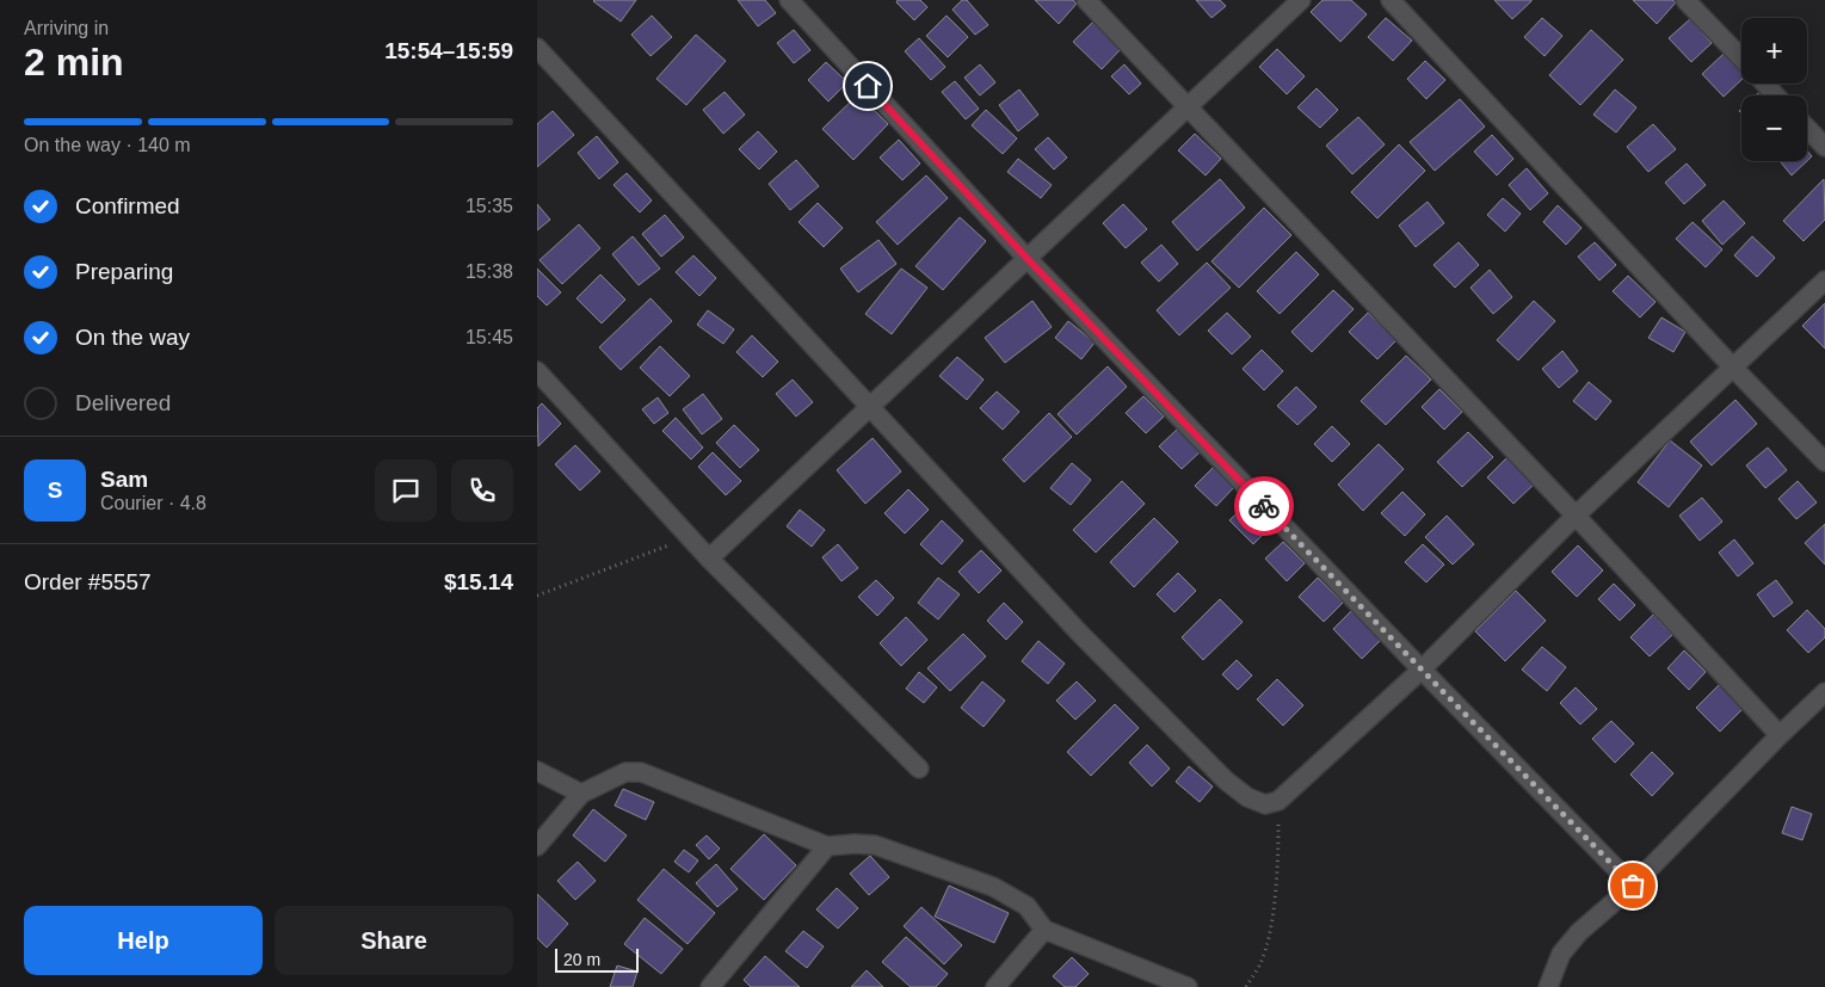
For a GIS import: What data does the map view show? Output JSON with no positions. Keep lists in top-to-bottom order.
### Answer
{
  "scale_bar": "20 m",
  "page": {
    "heading": ["2 min", "Arriving in", "15:54–15:59"],
    "panel": [
      "Sam",
      "Courier · 4.8",
      "Order #5557",
      "$15.14"
    ],
    "map_buttons": ["+", "−"],
    "bar": "On the way · 140 m",
    "list": [
      ["Confirmed", "15:35"],
      ["Preparing", "15:38"],
      ["On the way", "15:45"],
      "Delivered"
    ],
    "round": "S",
    "buttons": ["Help", "Share"],
    "scale": "20 m"
  }
}
